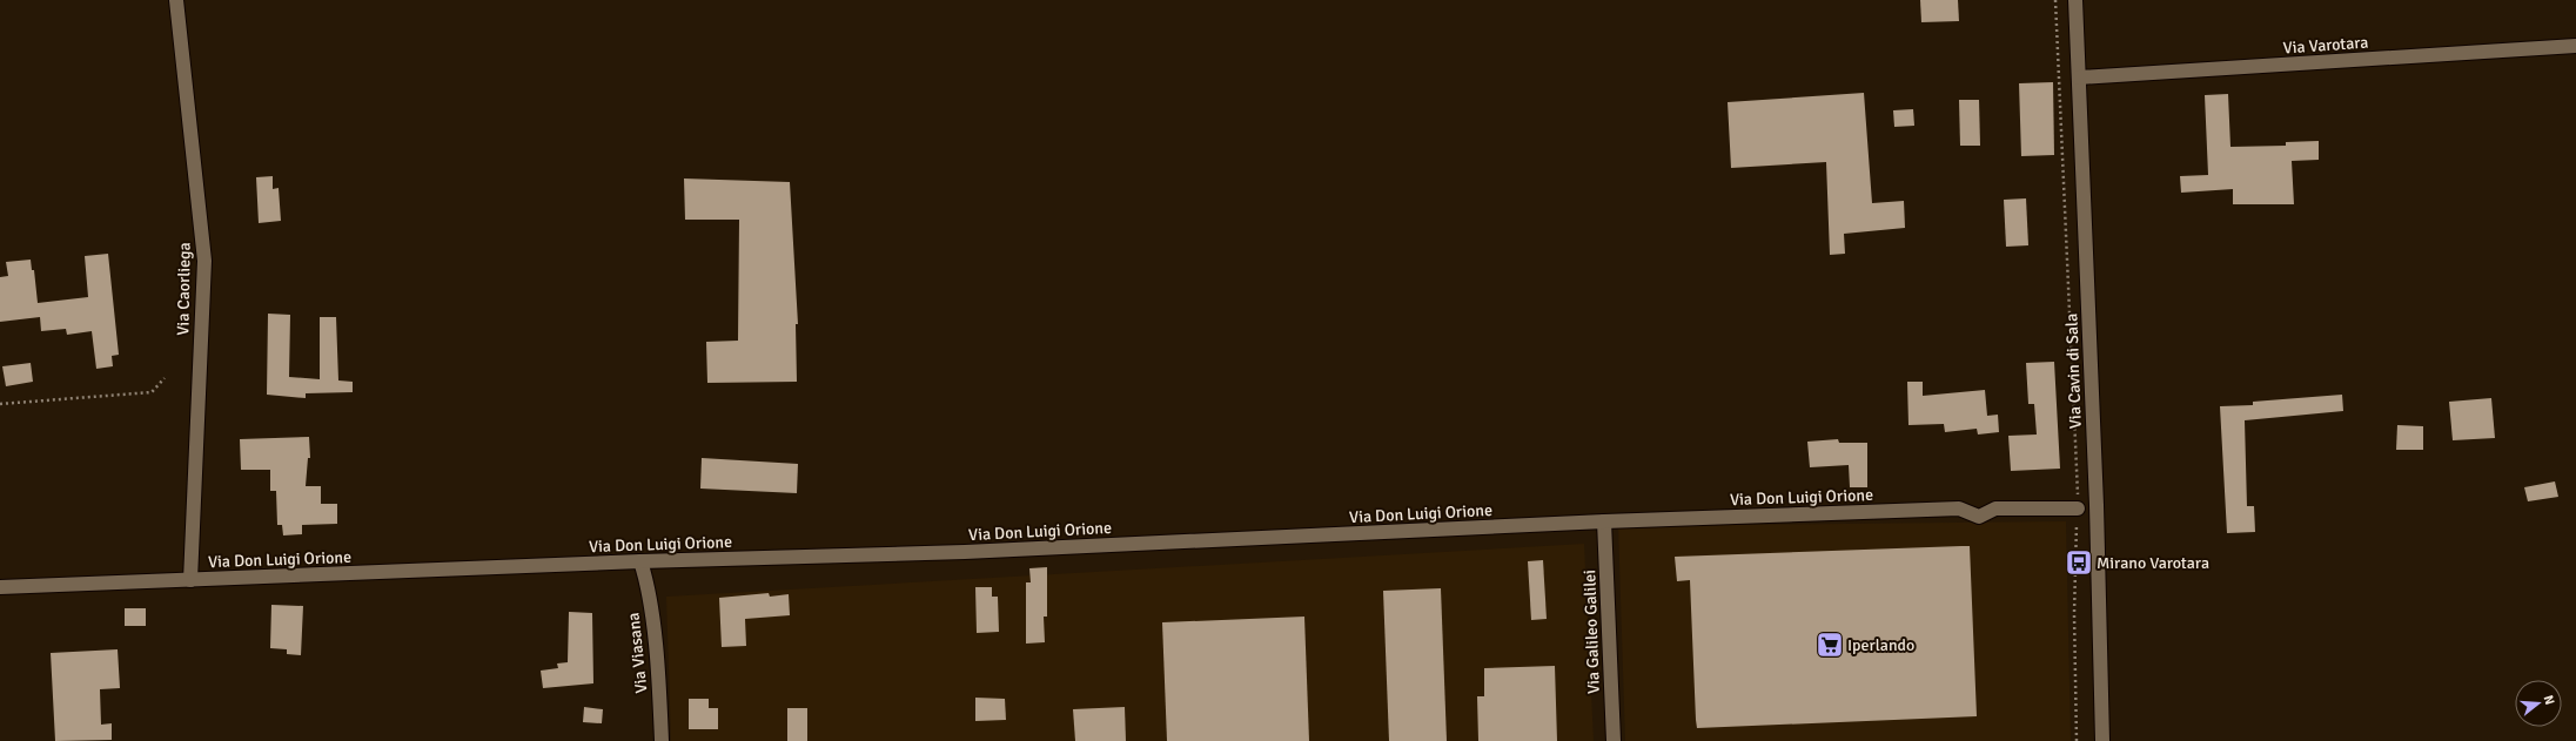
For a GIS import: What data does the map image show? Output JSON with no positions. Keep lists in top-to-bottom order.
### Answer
{
  "streets": {
    "street": [
      "Via Varotara",
      "Via Caorliega",
      "Via Cavin di Sala",
      "Via Don Luigi Orione",
      "Via Galileo Galilei",
      "Via Viasana"
    ]
  },
  "crossings": [
    ["Via Varotara", "Via Cavin di Sala"],
    ["Via Caorliega", "Via Don Luigi Orione"],
    ["Via Don Luigi Orione", "Via Galileo Galilei"],
    ["Via Don Luigi Orione", "Via Viasana"]
  ],
  "places": {
    "bus stop": ["Mirano Varotara"],
    "supermarket": ["Iperlando"]
  },
  "north": "right"
}
